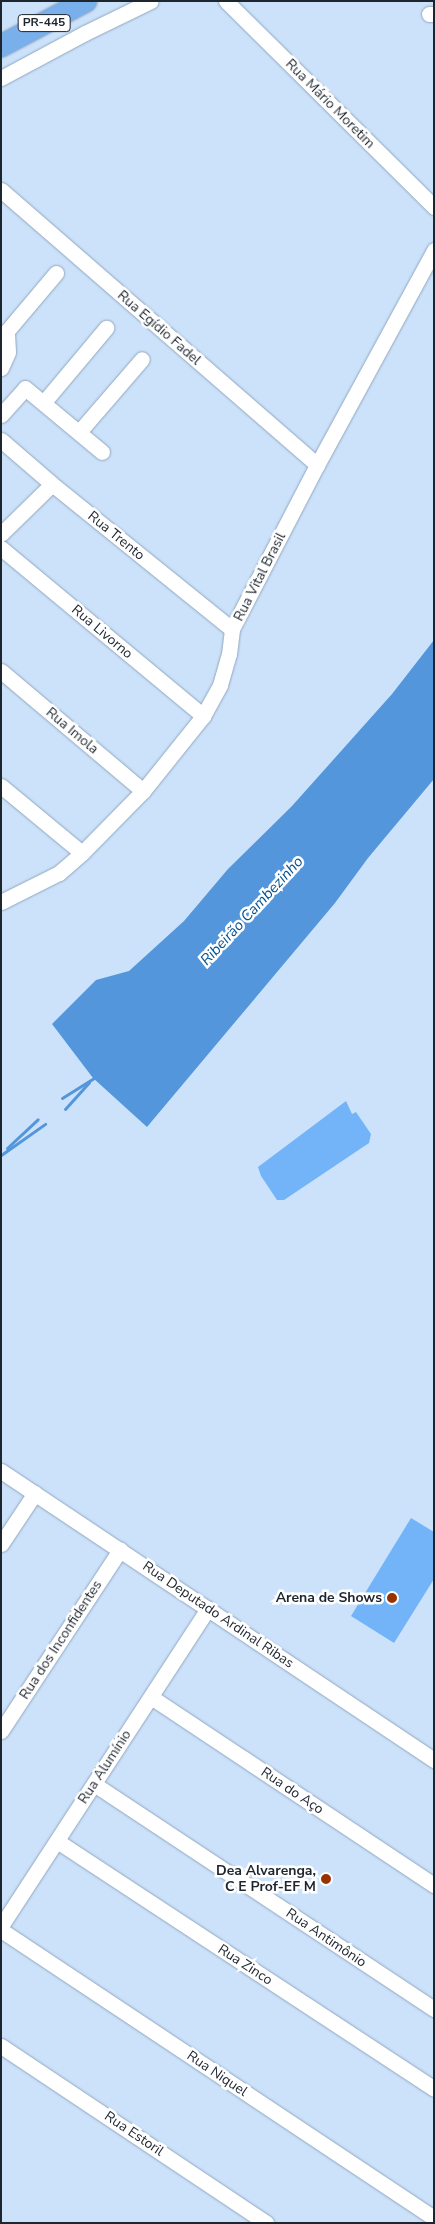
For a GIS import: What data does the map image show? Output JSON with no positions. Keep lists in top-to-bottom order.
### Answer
{
  "streets": {
    "highway": ["PR-445"],
    "street": [
      "Rua Mário Moretim",
      "Rua Egídio Fadel",
      "Rua Trento",
      "Rua Vital Brasil",
      "Rua Livorno",
      "Rua Imola",
      "Rua Deputado Ardinal Ribas",
      "Rua dos Inconfidentes",
      "Rua Alumínio",
      "Rua do Aço",
      "Rua Antimônio",
      "Rua Zinco",
      "Rua Niquel",
      "Rua Estoril"
    ]
  },
  "crossings": [
    ["Rua Egídio Fadel", "Rua Vital Brasil"],
    ["Rua Trento", "Rua Vital Brasil"],
    ["Rua Vital Brasil", "Rua Livorno"],
    ["Rua Vital Brasil", "Rua Imola"],
    ["Rua Deputado Ardinal Ribas", "Rua dos Inconfidentes"],
    ["Rua Deputado Ardinal Ribas", "Rua Alumínio"],
    ["Rua Alumínio", "Rua do Aço"],
    ["Rua Alumínio", "Rua Antimônio"],
    ["Rua Alumínio", "Rua Zinco"],
    ["Rua Alumínio", "Rua Niquel"]
  ],
  "water": ["Ribeirão Cambezinho"],
  "places": ["Arena de Shows", "Dea Alvarenga, C E Prof-EF M"]
}
